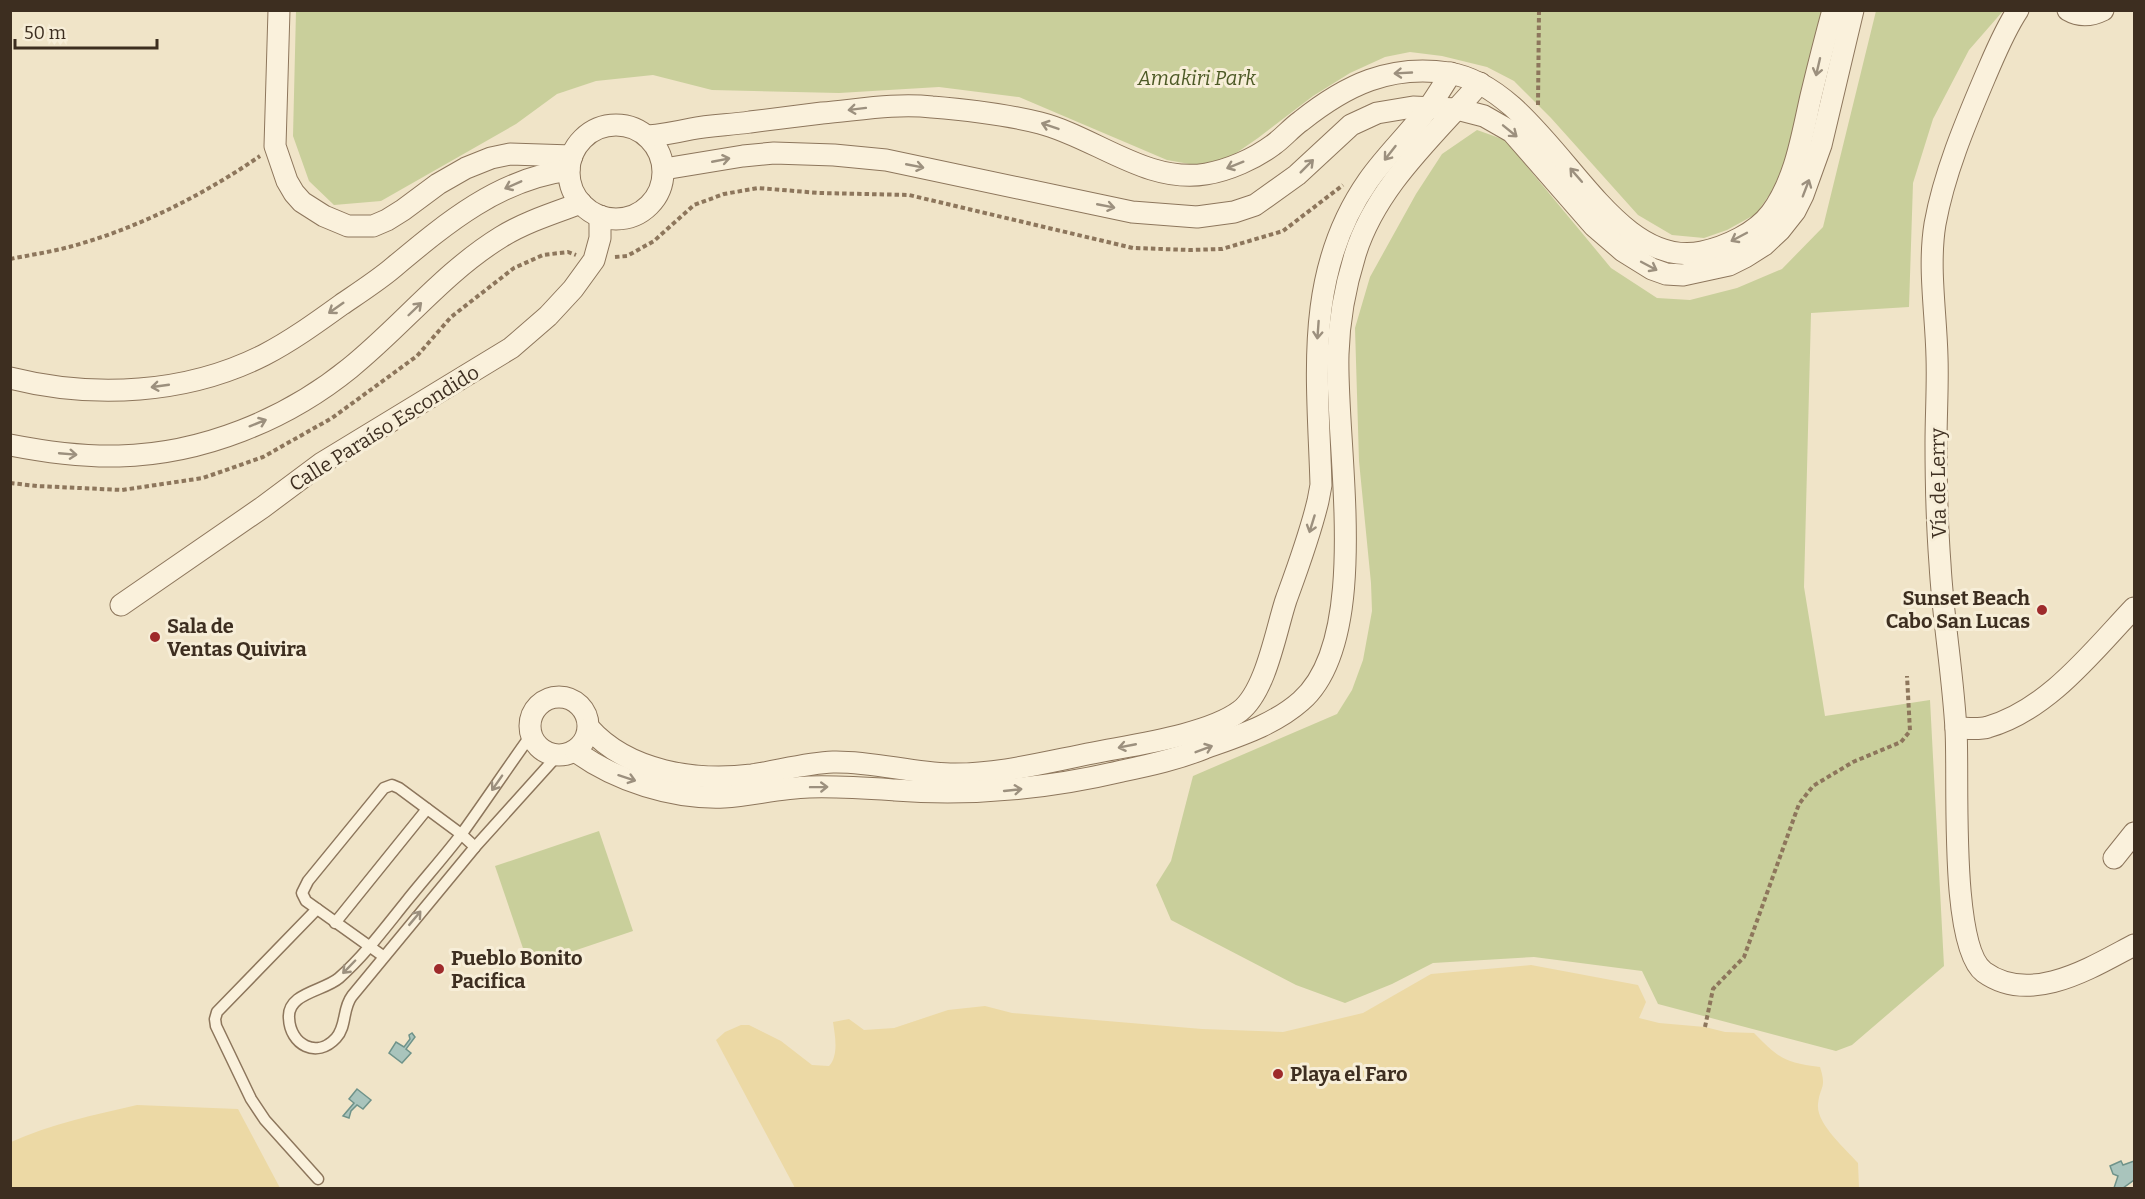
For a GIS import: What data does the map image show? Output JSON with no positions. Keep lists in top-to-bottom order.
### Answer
{
  "streets": {
    "street": ["Calle Paraíso Escondido", "Vía de Lerry"]
  },
  "parks": ["Amakiri Park"],
  "places": [
    "Sunset Beach Cabo San Lucas",
    "Sala de Ventas Quivira",
    "Pueblo Bonito Pacifica",
    "Playa el Faro"
  ],
  "scale_bar": "50 m"
}
